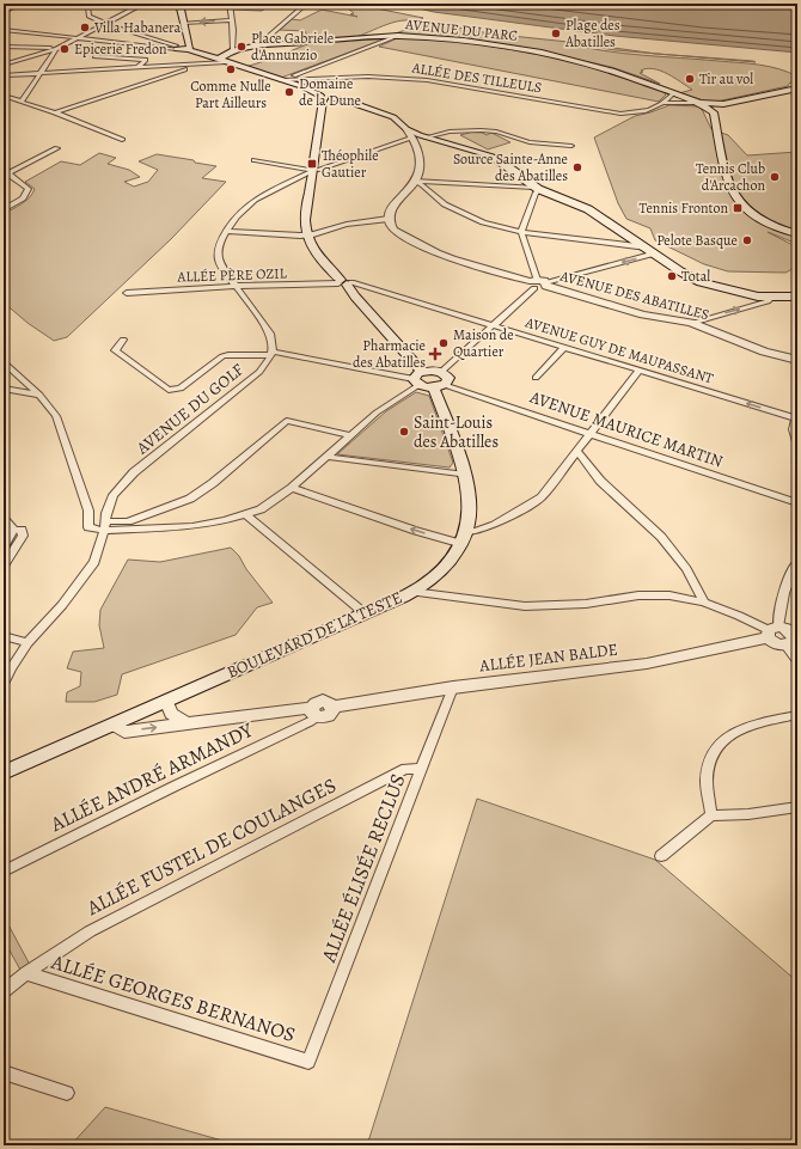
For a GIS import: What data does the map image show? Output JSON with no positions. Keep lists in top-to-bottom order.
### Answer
{
  "streets": {
    "main road": ["AVENUE DU PARC", "BOULEVARD DE LA TESTE"],
    "street": [
      "ALLÉE DES TILLEULS",
      "ALLÉE PÈRE OZIL",
      "AVENUE DES ABATILLES",
      "AVENUE GUY DE MAUPASSANT",
      "AVENUE DU GOLF",
      "AVENUE MAURICE MARTIN",
      "ALLÉE JEAN BALDE",
      "ALLÉE ANDRÉ ARMANDY",
      "ALLÉE FUSTEL DE COULANGES",
      "ALLÉE ÉLISÉE RECLUS",
      "ALLÉE GEORGES BERNANOS"
    ]
  },
  "crossings": [
    ["AVENUE DU PARC", "ALLÉE DES TILLEULS"],
    ["ALLÉE PÈRE OZIL", "AVENUE GUY DE MAUPASSANT"],
    ["ALLÉE JEAN BALDE", "ALLÉE ANDRÉ ARMANDY"],
    ["ALLÉE JEAN BALDE", "ALLÉE ÉLISÉE RECLUS"],
    ["ALLÉE FUSTEL DE COULANGES", "ALLÉE ÉLISÉE RECLUS"],
    ["ALLÉE FUSTEL DE COULANGES", "ALLÉE GEORGES BERNANOS"],
    ["ALLÉE ÉLISÉE RECLUS", "ALLÉE GEORGES BERNANOS"]
  ],
  "places": {
    "other": [
      "Villa Habanera",
      "Plage des Abatilles",
      "Place Gabriele d'Annunzio",
      "Epicerie Fredon",
      "Comme Nulle Part Ailleurs",
      "Tir au vol",
      "Domaine de la Dune",
      "Source Sainte-Anne des Abatilles",
      "Tennis Club d'Arcachon",
      "Pelote Basque",
      "Total",
      "Maison de Quartier",
      "Saint-Louis des Abatilles"
    ],
    "transit": ["Théophile Gautier", "Tennis Fronton"],
    "health": ["Pharmacie des Abatilles"]
  }
}
